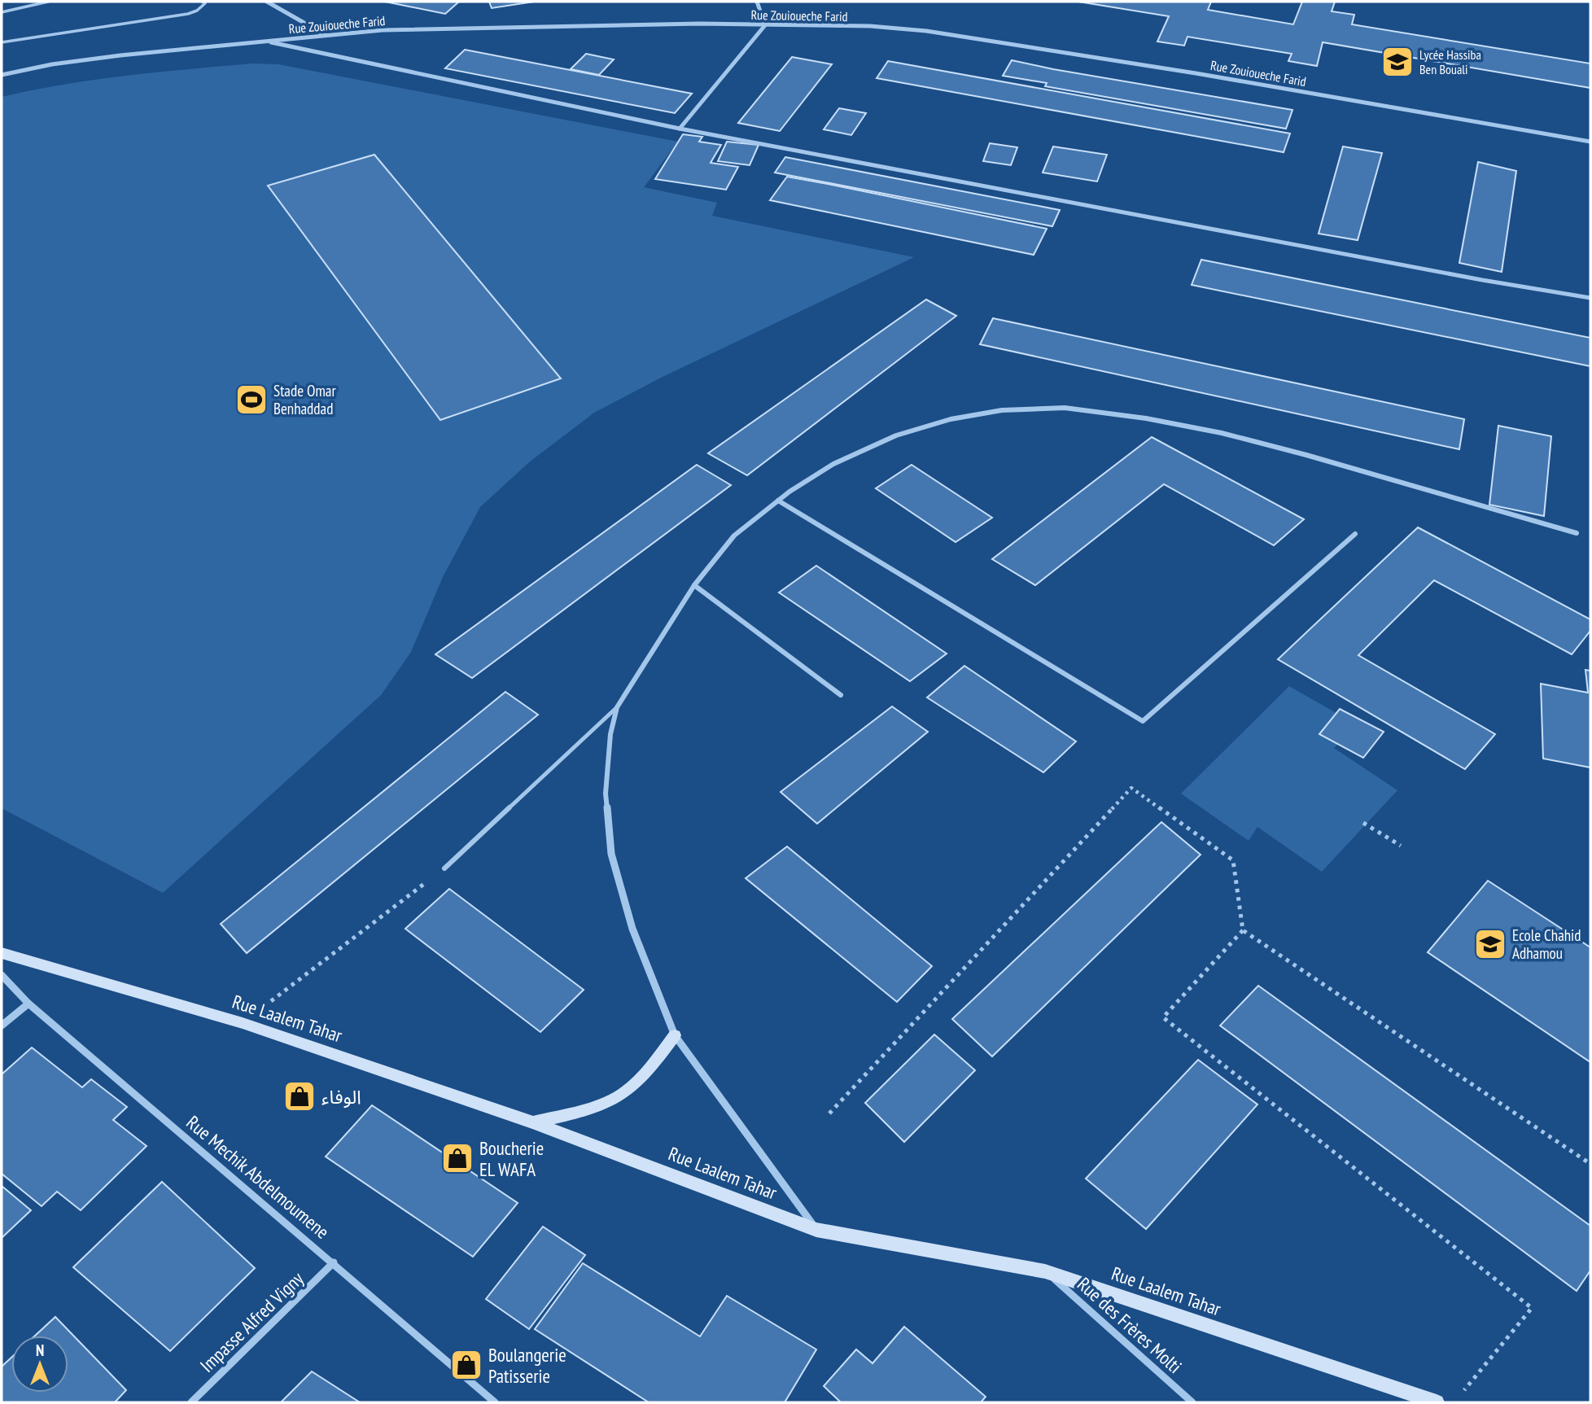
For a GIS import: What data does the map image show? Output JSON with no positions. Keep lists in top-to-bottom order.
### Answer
{
  "streets": {
    "main road": ["Rue Laalem Tahar"],
    "street": [
      "Rue Zouioueche Farid",
      "Rue Mechik Abdelmoumene",
      "Impasse Alfred Vigny",
      "Rue des Frères Molti"
    ]
  },
  "crossings": [
    ["Rue Laalem Tahar", "Rue des Frères Molti"],
    ["Rue Mechik Abdelmoumene", "Impasse Alfred Vigny"]
  ],
  "places": {
    "school or university": ["Lycée Hassiba Ben Bouali", "Ecole Chahid Adhamou"],
    "sports": ["Stade Omar Benhaddad"],
    "shop": ["الوفاء", "Boucherie EL WAFA", "Boulangerie Patisserie"]
  },
  "north": "top"
}
